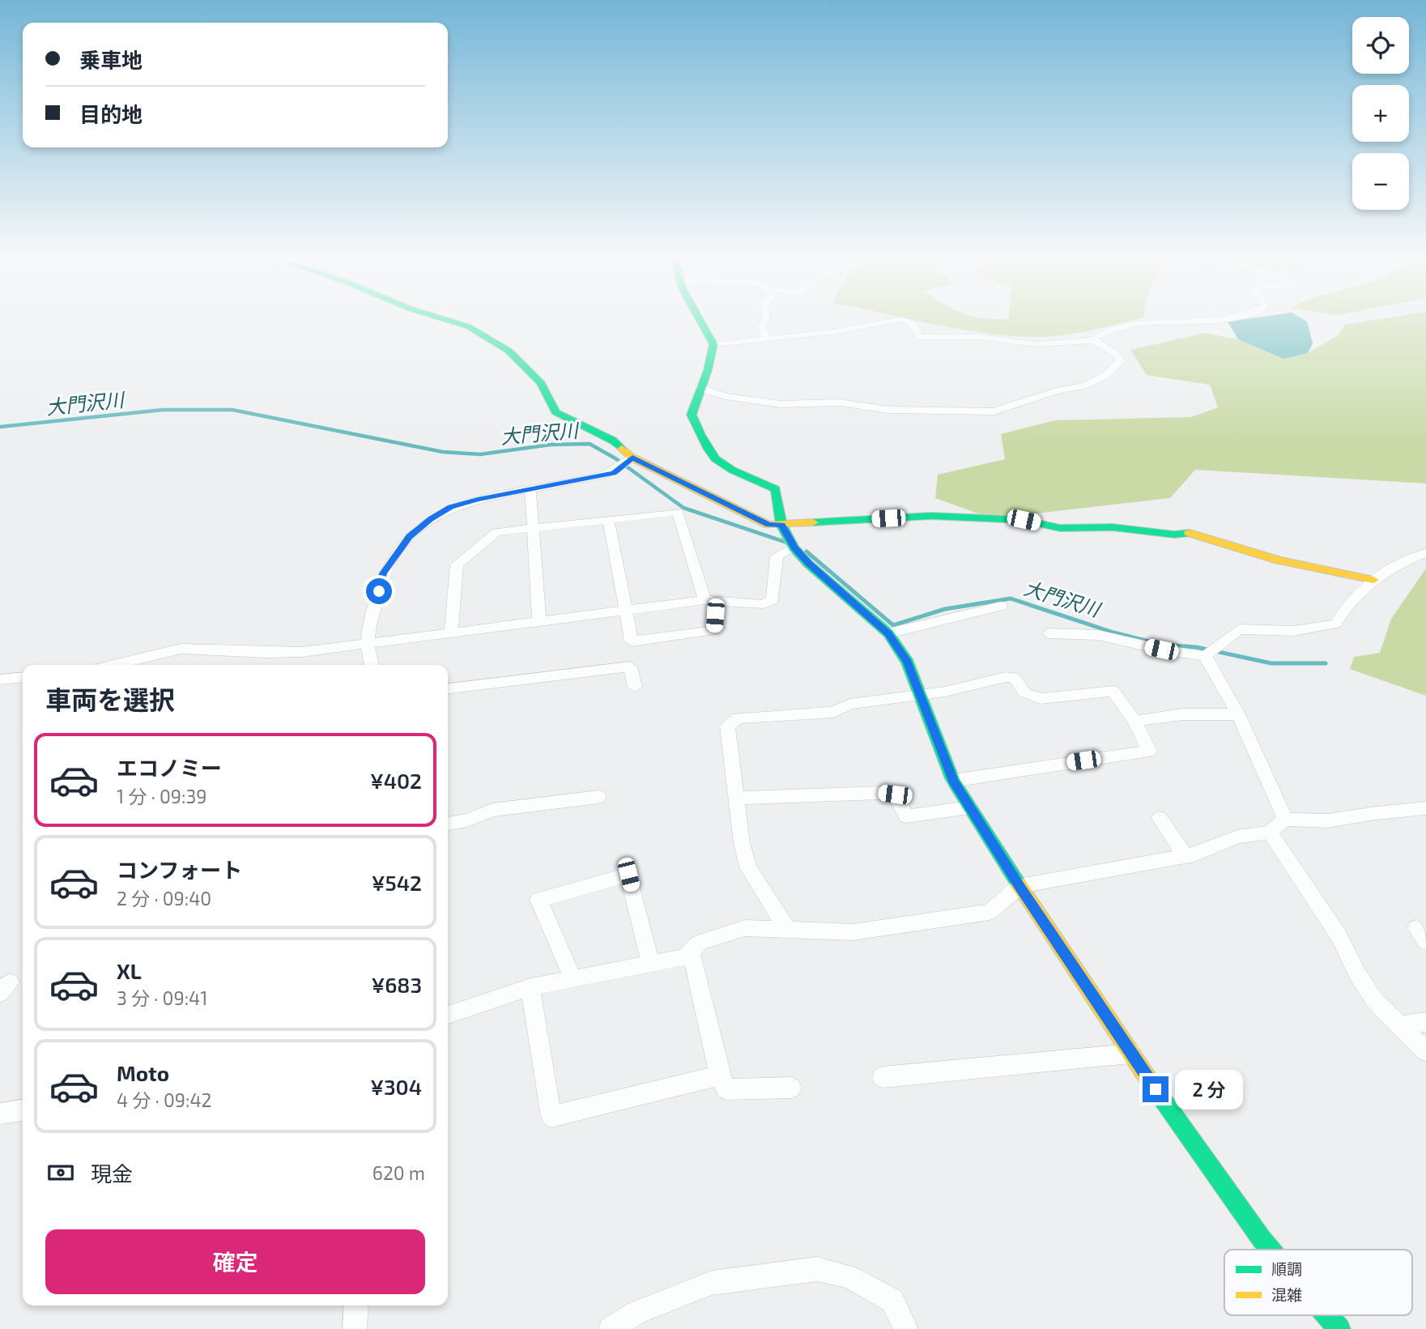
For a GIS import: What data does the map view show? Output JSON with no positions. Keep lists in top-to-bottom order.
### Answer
{
  "water": ["大門沢川"],
  "legend": ["順調", "混雑"],
  "page": {
    "map_buttons": ["+", "−"],
    "banner": ["乗車地", "目的地"],
    "heading": "車両を選択",
    "list": [
      {
        "name": "エコノミー",
        "note": "1 分 · 09:39",
        "value": "¥402"
      },
      {
        "name": "コンフォート",
        "note": "2 分 · 09:40",
        "value": "¥542"
      },
      {
        "name": "XL",
        "note": "3 分 · 09:41",
        "value": "¥683"
      },
      {
        "name": "Moto",
        "note": "4 分 · 09:42",
        "value": "¥304"
      }
    ],
    "bubble": "2 分",
    "pay": ["現金", "620 m"],
    "buttons": "確定"
  }
}
